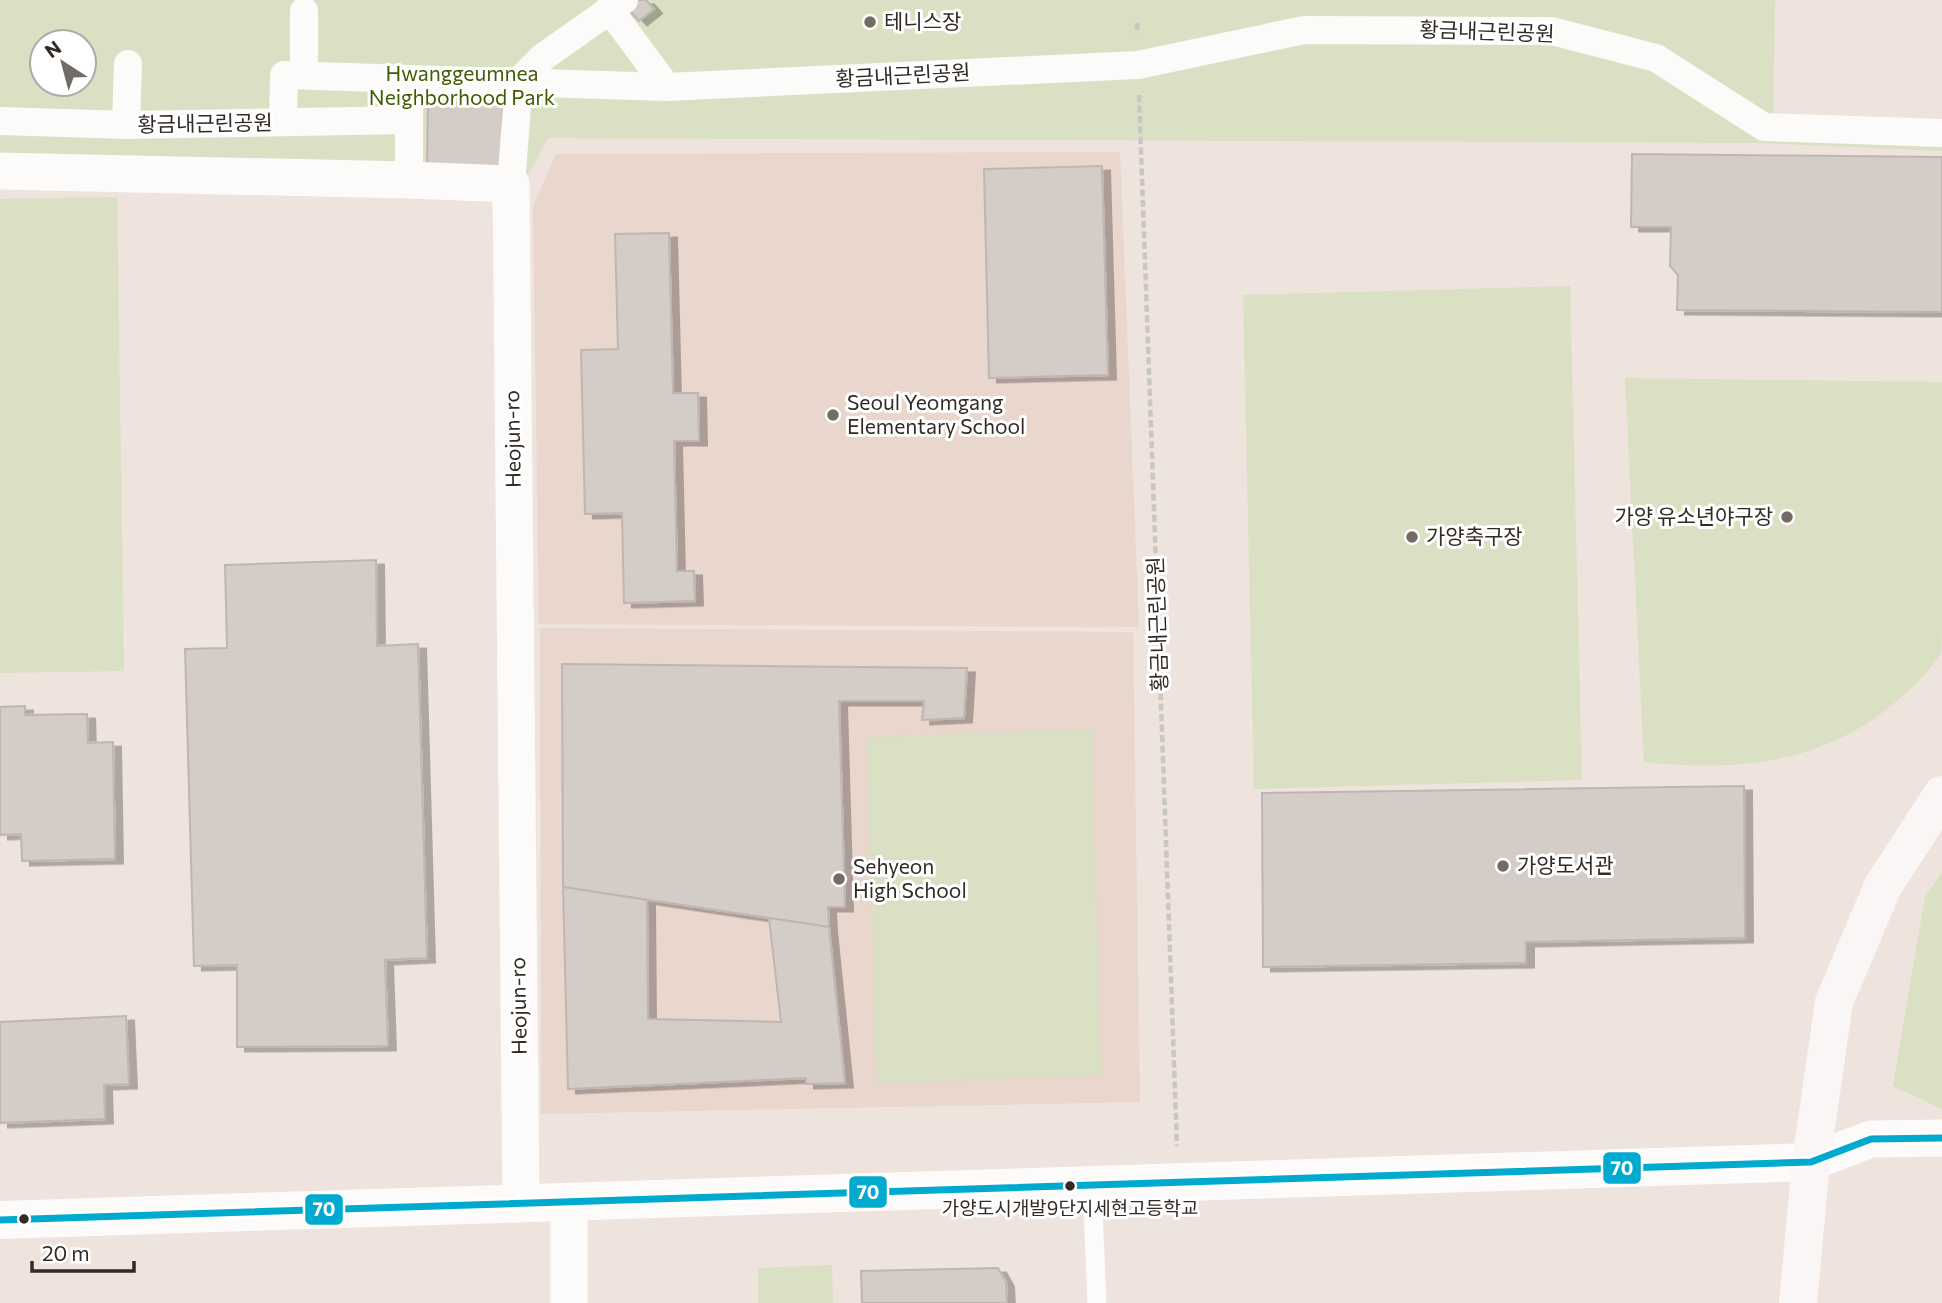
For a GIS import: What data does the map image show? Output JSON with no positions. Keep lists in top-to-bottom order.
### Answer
{
  "streets": {
    "street": ["황금내근린공원", "Heojun-ro"]
  },
  "parks": ["Hwanggeumnea Neighborhood Park"],
  "places": [
    "테니스장",
    "Seoul Yeomgang Elementary School",
    "가양 유소년야구장",
    "가양축구장",
    "가양도서관",
    "Sehyeon High School",
    "가양도시개발9단지세현고등학교"
  ],
  "lines": ["transit line 70"],
  "scale_bar": "20 m",
  "north": "top left"
}
